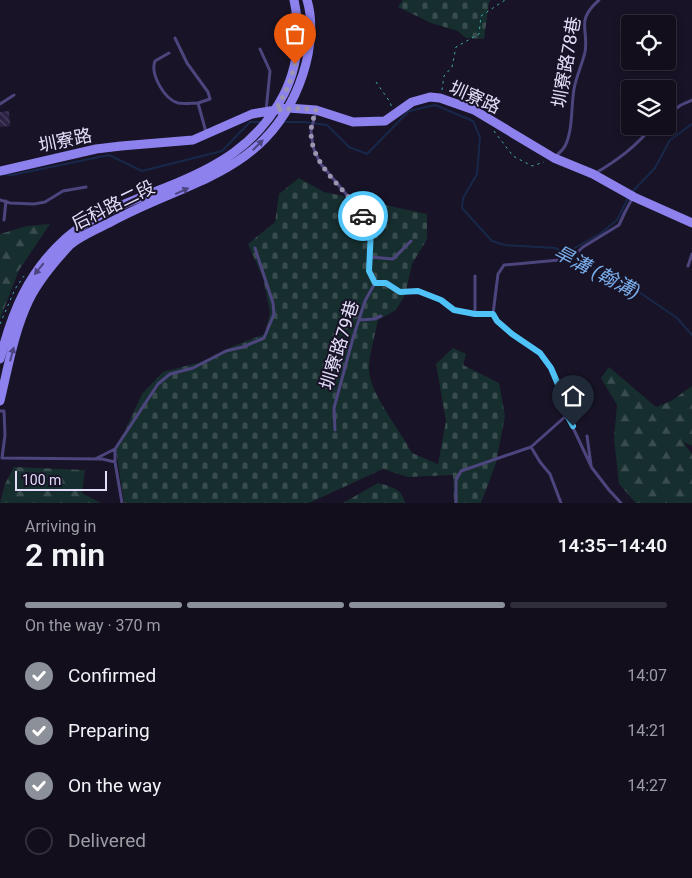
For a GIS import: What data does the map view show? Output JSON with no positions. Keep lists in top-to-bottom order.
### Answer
{
  "streets": {
    "street": ["圳寮路", "后科路二段"],
    "lane": ["圳寮路78巷", "圳寮路79巷"]
  },
  "crossings": [
    ["圳寮路78巷", "圳寮路"],
    ["圳寮路", "圳寮路79巷"]
  ],
  "water": ["旱溝 (翰溝)"],
  "scale_bar": "100 m",
  "page": {
    "scale": "100 m",
    "heading": ["2 min", "Arriving in", "14:35–14:40"],
    "bar": "On the way · 370 m",
    "list": [
      ["Confirmed", "14:07"],
      ["Preparing", "14:21"],
      ["On the way", "14:27"],
      "Delivered"
    ]
  }
}
